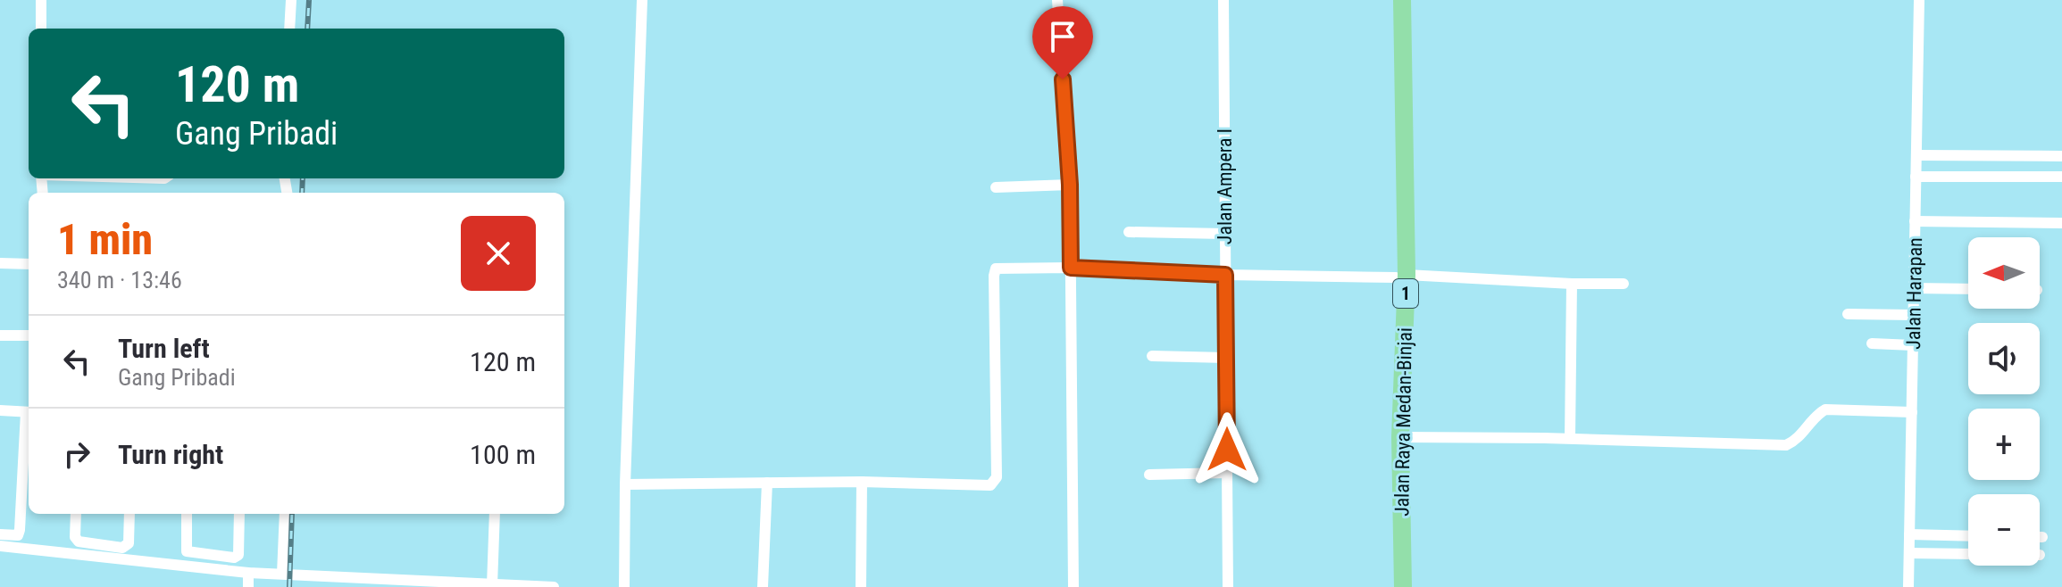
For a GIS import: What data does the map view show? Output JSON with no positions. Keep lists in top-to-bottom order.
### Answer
{
  "streets": {
    "highway": ["1", "Jalan Raya Medan-Binjai"],
    "street": ["Jalan Ampera I", "Jalan Harapan"]
  },
  "north": "left",
  "page": {
    "turn": ["120 m", "Gang Pribadi"],
    "heading": ["1 min", "340 m · 13:46"],
    "map_buttons": ["+", "−"],
    "list": [
      {
        "name": "Turn left",
        "note": "Gang Pribadi",
        "value": "120 m"
      },
      {
        "name": "Turn right",
        "value": "100 m"
      }
    ]
  }
}
